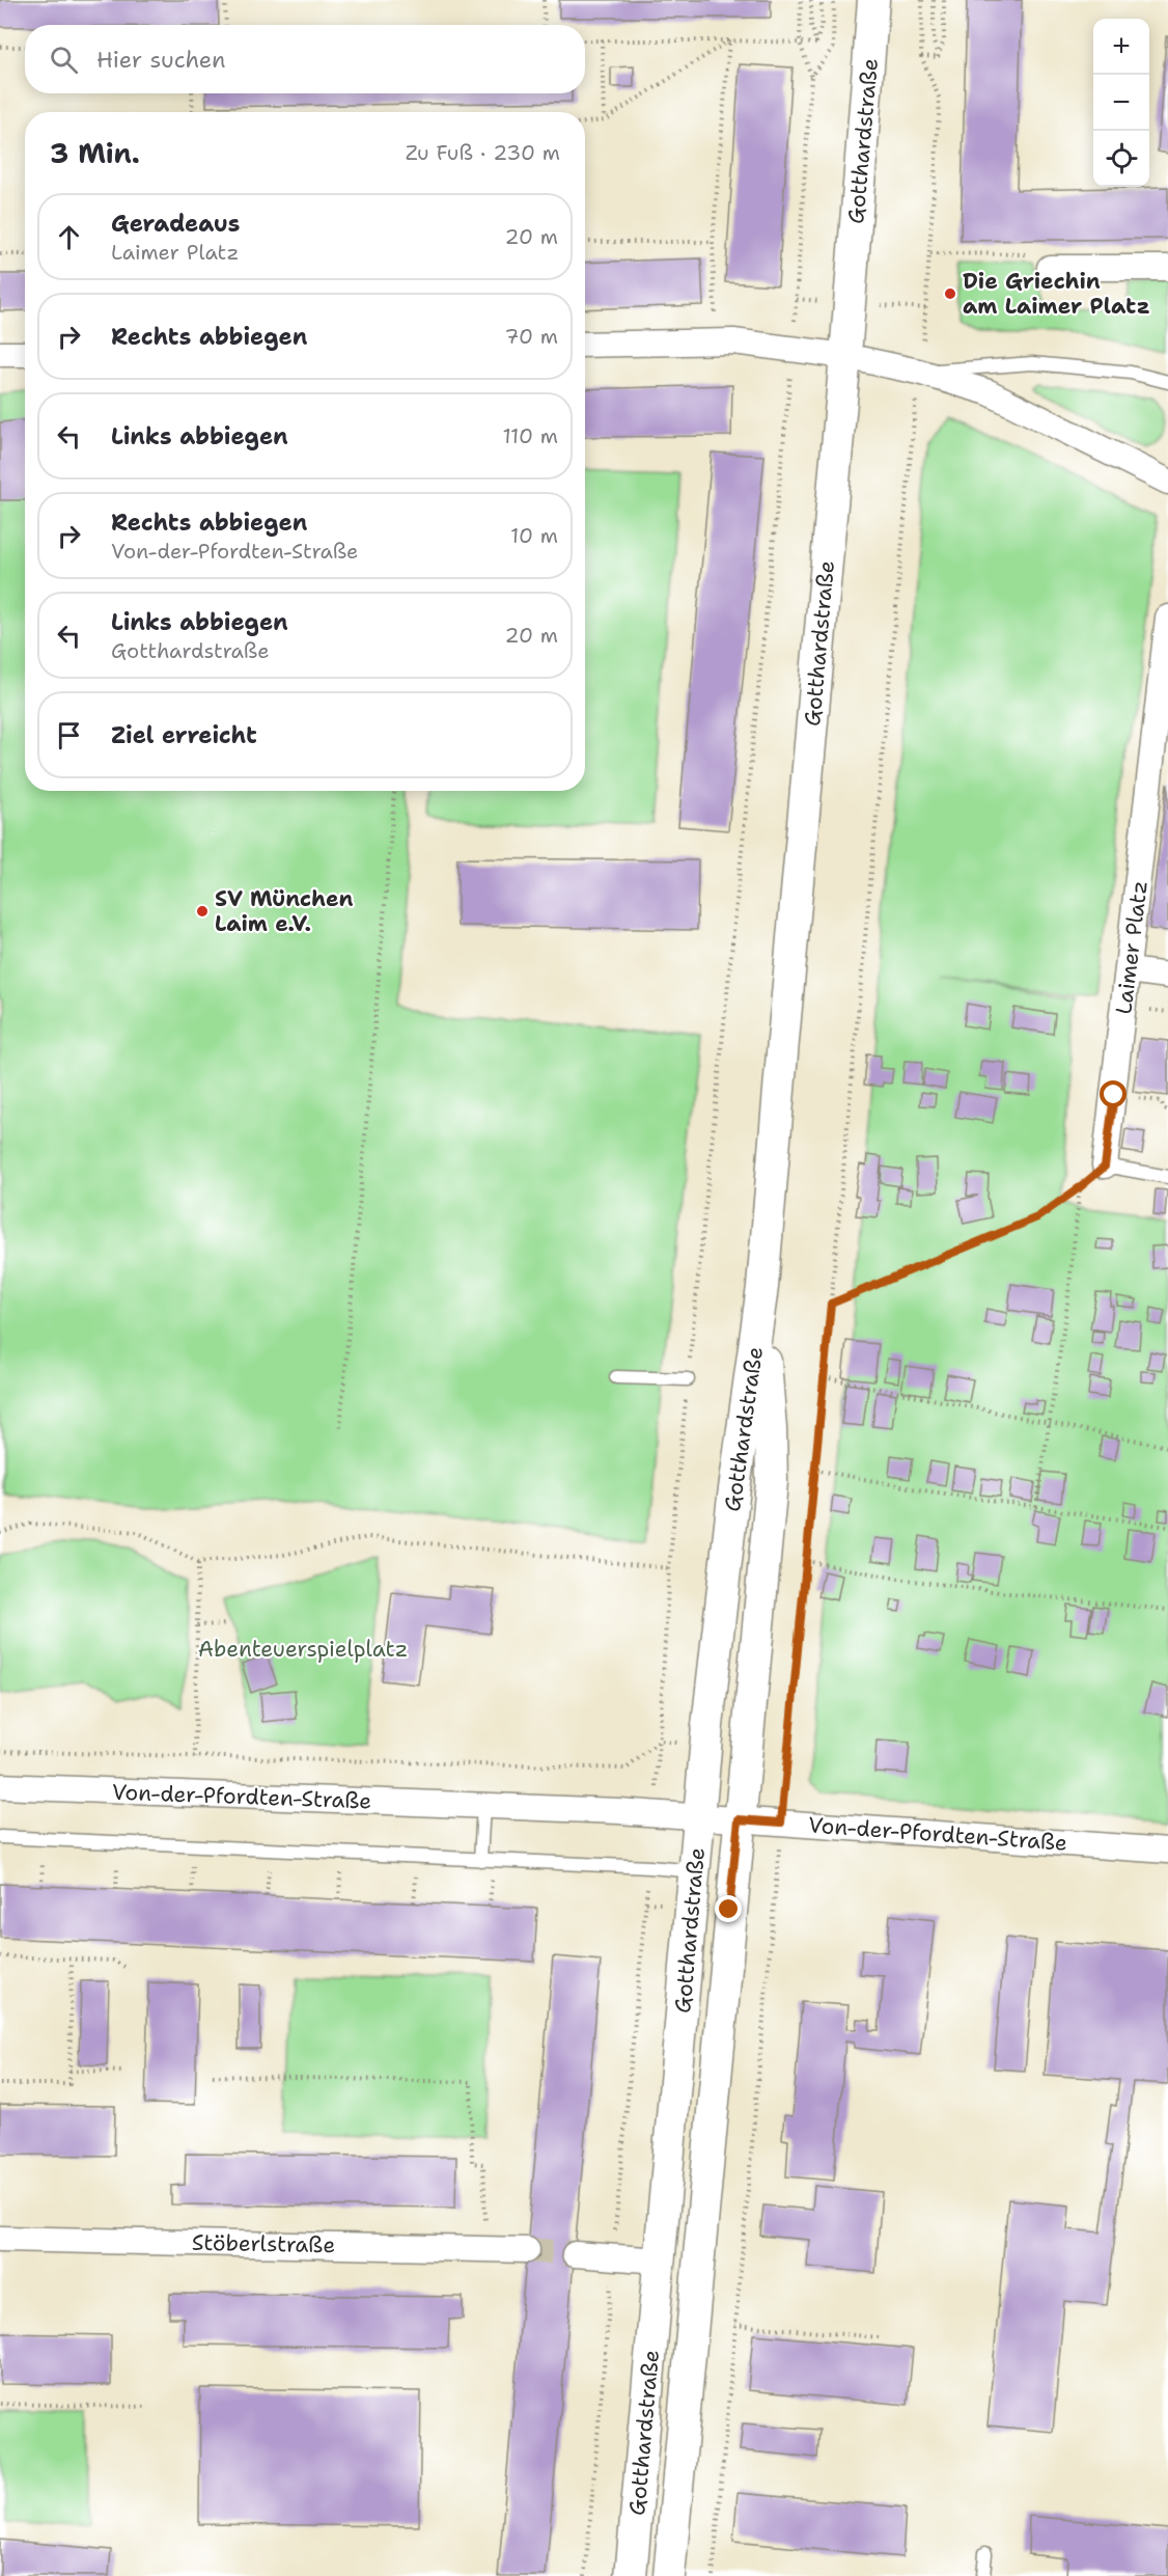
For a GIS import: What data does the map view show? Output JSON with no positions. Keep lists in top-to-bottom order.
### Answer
{
  "streets": {
    "street": [
      "Gotthardstraße",
      "Laimer Platz",
      "Von-der-Pfordten-Straße",
      "Stöberlstraße"
    ]
  },
  "crossings": [
    ["Gotthardstraße", "Von-der-Pfordten-Straße"]
  ],
  "parks": ["Abenteuerspielplatz"],
  "places": ["Die Griechin am Laimer Platz", "SV München Laim e.V."],
  "page": {
    "map_buttons": ["+", "−"],
    "search": "Hier suchen",
    "heading": ["3 Min.", "Zu Fuß · 230 m"],
    "list": [
      ["Geradeaus", "Laimer Platz", "20 m"],
      ["Rechts abbiegen", "70 m"],
      ["Links abbiegen", "110 m"],
      ["Rechts abbiegen", "Von-der-Pfordten-Straße", "10 m"],
      ["Links abbiegen", "Gotthardstraße", "20 m"],
      "Ziel erreicht"
    ]
  }
}
